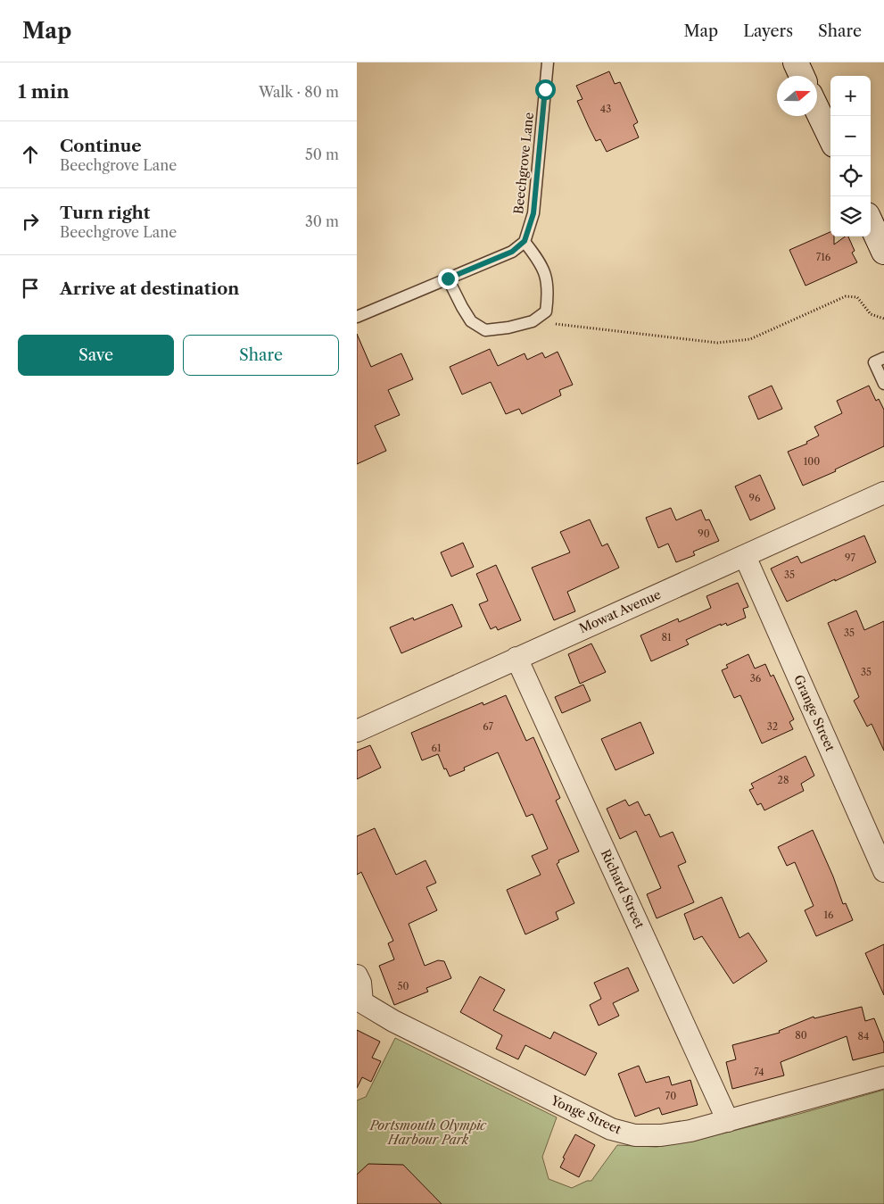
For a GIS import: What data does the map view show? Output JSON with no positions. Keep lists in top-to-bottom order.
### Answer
{
  "streets": {
    "street": [
      "Mowat Avenue",
      "Grange Street",
      "Richard Street",
      "Yonge Street"
    ],
    "lane": ["Beechgrove Lane"]
  },
  "crossings": [
    ["Mowat Avenue", "Grange Street"],
    ["Mowat Avenue", "Richard Street"],
    ["Richard Street", "Yonge Street"]
  ],
  "parks": ["Portsmouth Olympic Harbour Park"],
  "house_numbers": [
    "43",
    "716",
    "100",
    "96",
    "90",
    "97",
    "35",
    "35",
    "81",
    "35",
    "36",
    "67",
    "32",
    "61",
    "28",
    "16",
    "50",
    "80",
    "84",
    "74",
    "70"
  ],
  "north": "right",
  "page": {
    "header": "Map",
    "nav": ["Map", "Layers", "Share"],
    "heading": ["1 min", "Walk · 80 m"],
    "map_buttons": ["+", "−"],
    "list": [
      ["Continue", "Beechgrove Lane", "50 m"],
      ["Turn right", "Beechgrove Lane", "30 m"],
      "Arrive at destination"
    ],
    "buttons": ["Save", "Share"]
  }
}
